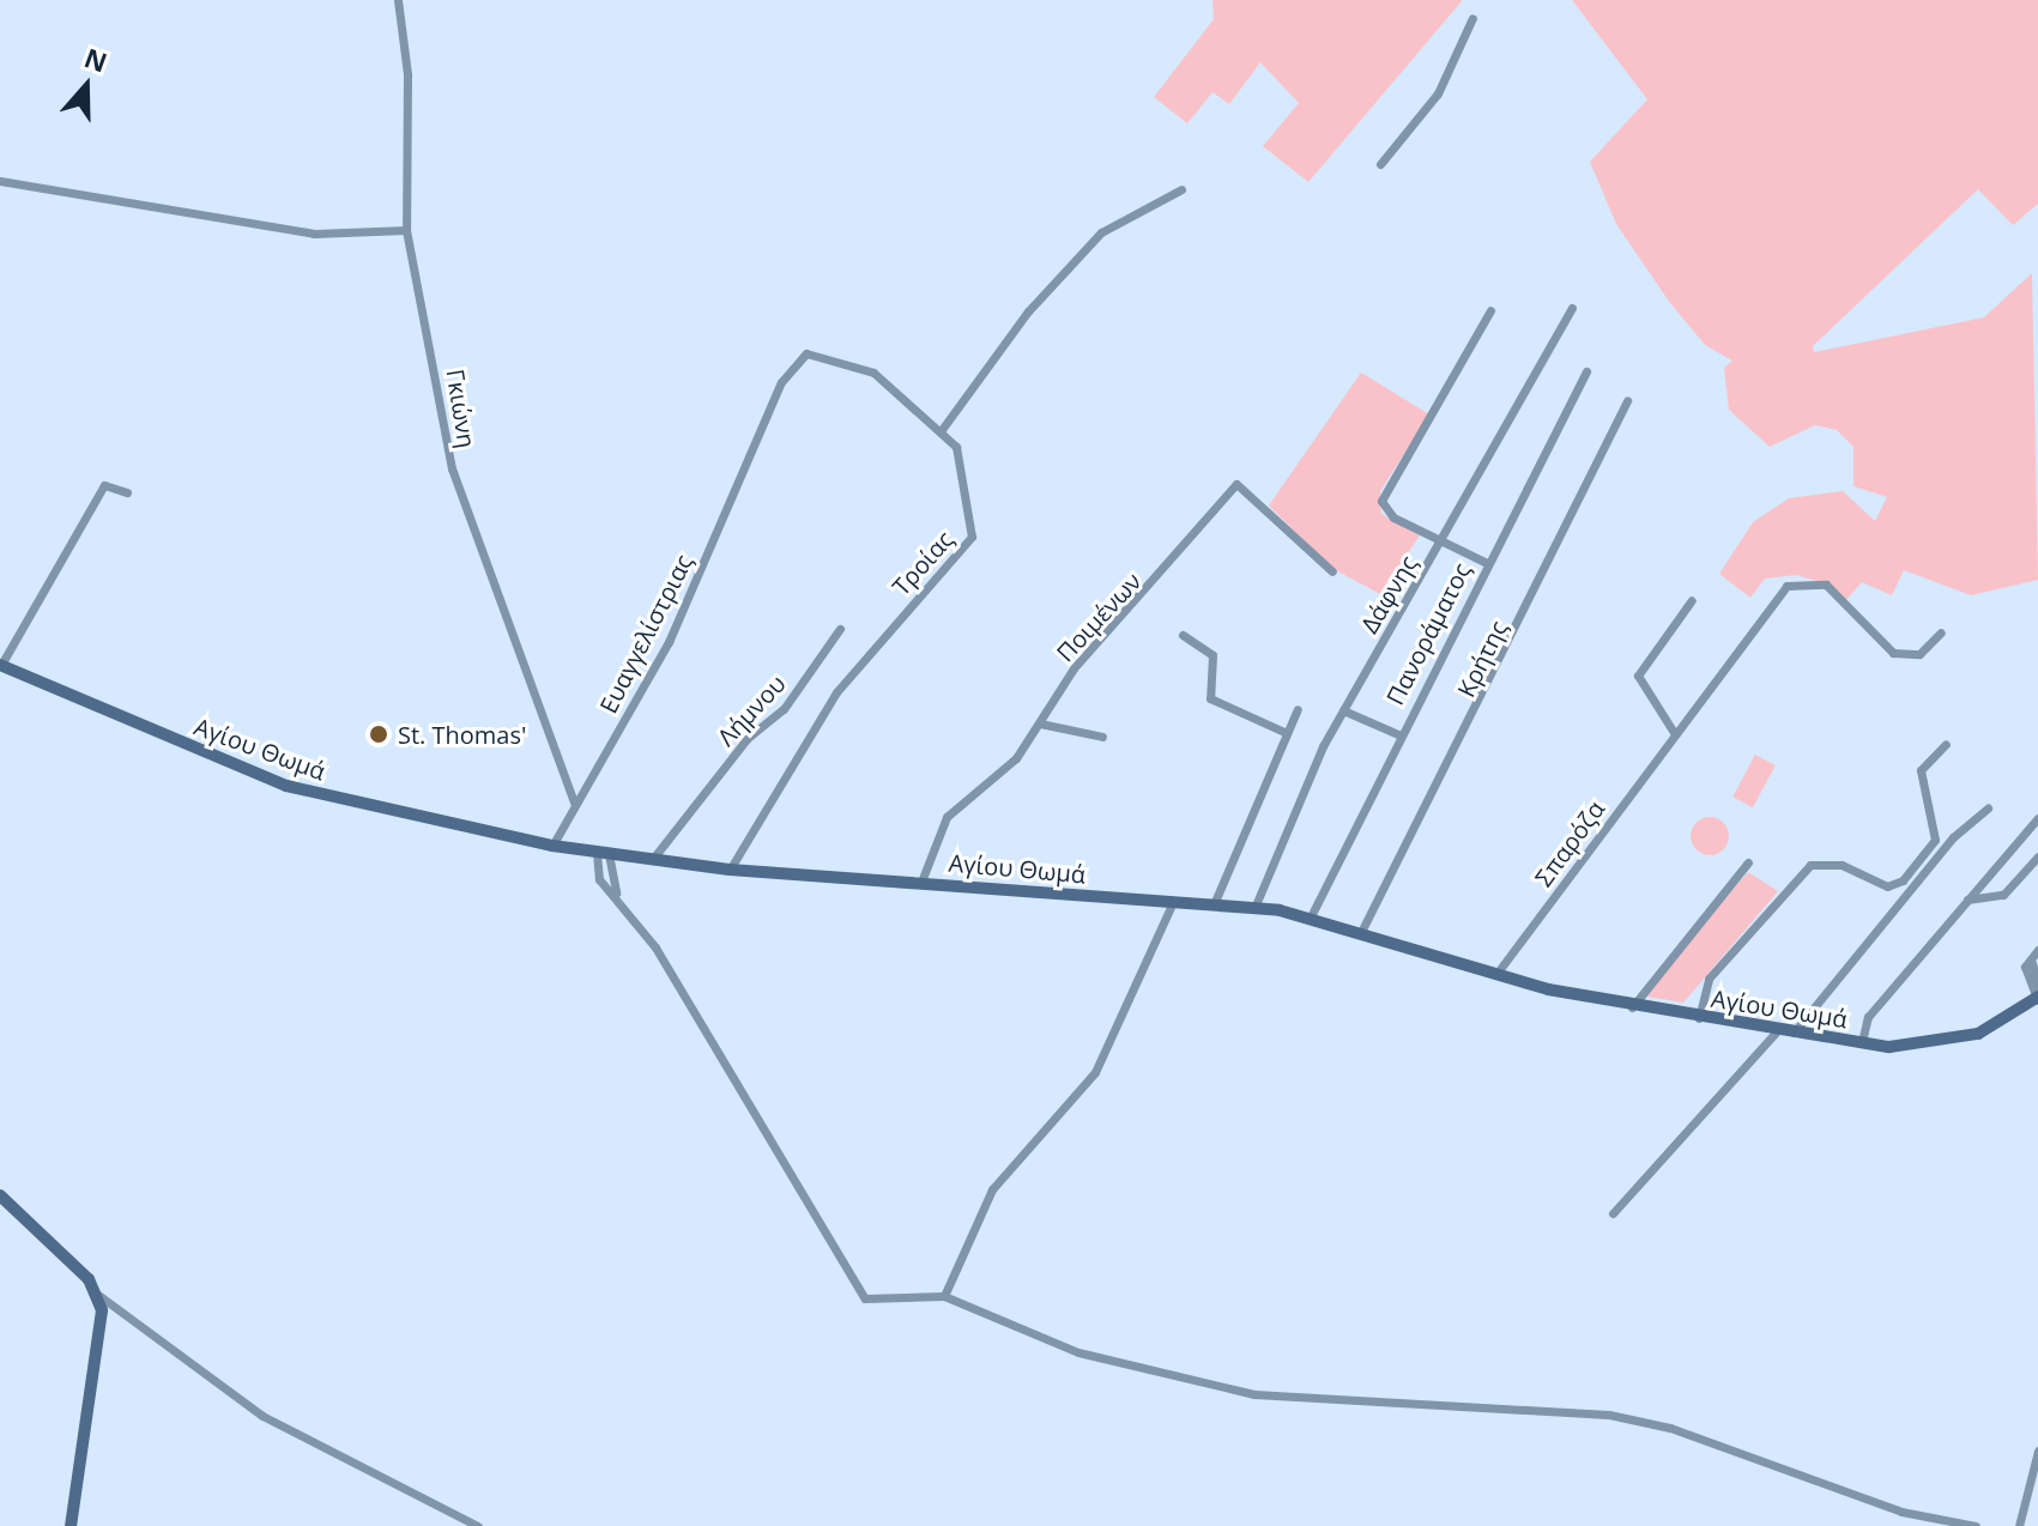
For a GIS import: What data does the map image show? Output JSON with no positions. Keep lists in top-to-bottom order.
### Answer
{
  "streets": {
    "main road": ["Αγίου Θωμά"],
    "street": [
      "Γκιώνη",
      "Τροίας",
      "Δάφνης",
      "Ποιμένων",
      "Ευαγγελίστριας",
      "Πανοράματος",
      "Κρήτης",
      "Λήμνου",
      "Σπαρόζα"
    ]
  },
  "crossings": [
    ["Γκιώνη", "Ευαγγελίστριας"],
    ["Τροίας", "Ευαγγελίστριας"],
    ["Τροίας", "Αγίου Θωμά"],
    ["Δάφνης", "Αγίου Θωμά"],
    ["Ποιμένων", "Αγίου Θωμά"],
    ["Ευαγγελίστριας", "Αγίου Θωμά"],
    ["Πανοράματος", "Αγίου Θωμά"],
    ["Κρήτης", "Αγίου Θωμά"],
    ["Λήμνου", "Αγίου Θωμά"],
    ["Αγίου Θωμά", "Σπαρόζα"]
  ],
  "places": ["St. Thomas'"],
  "north": "top"
}
